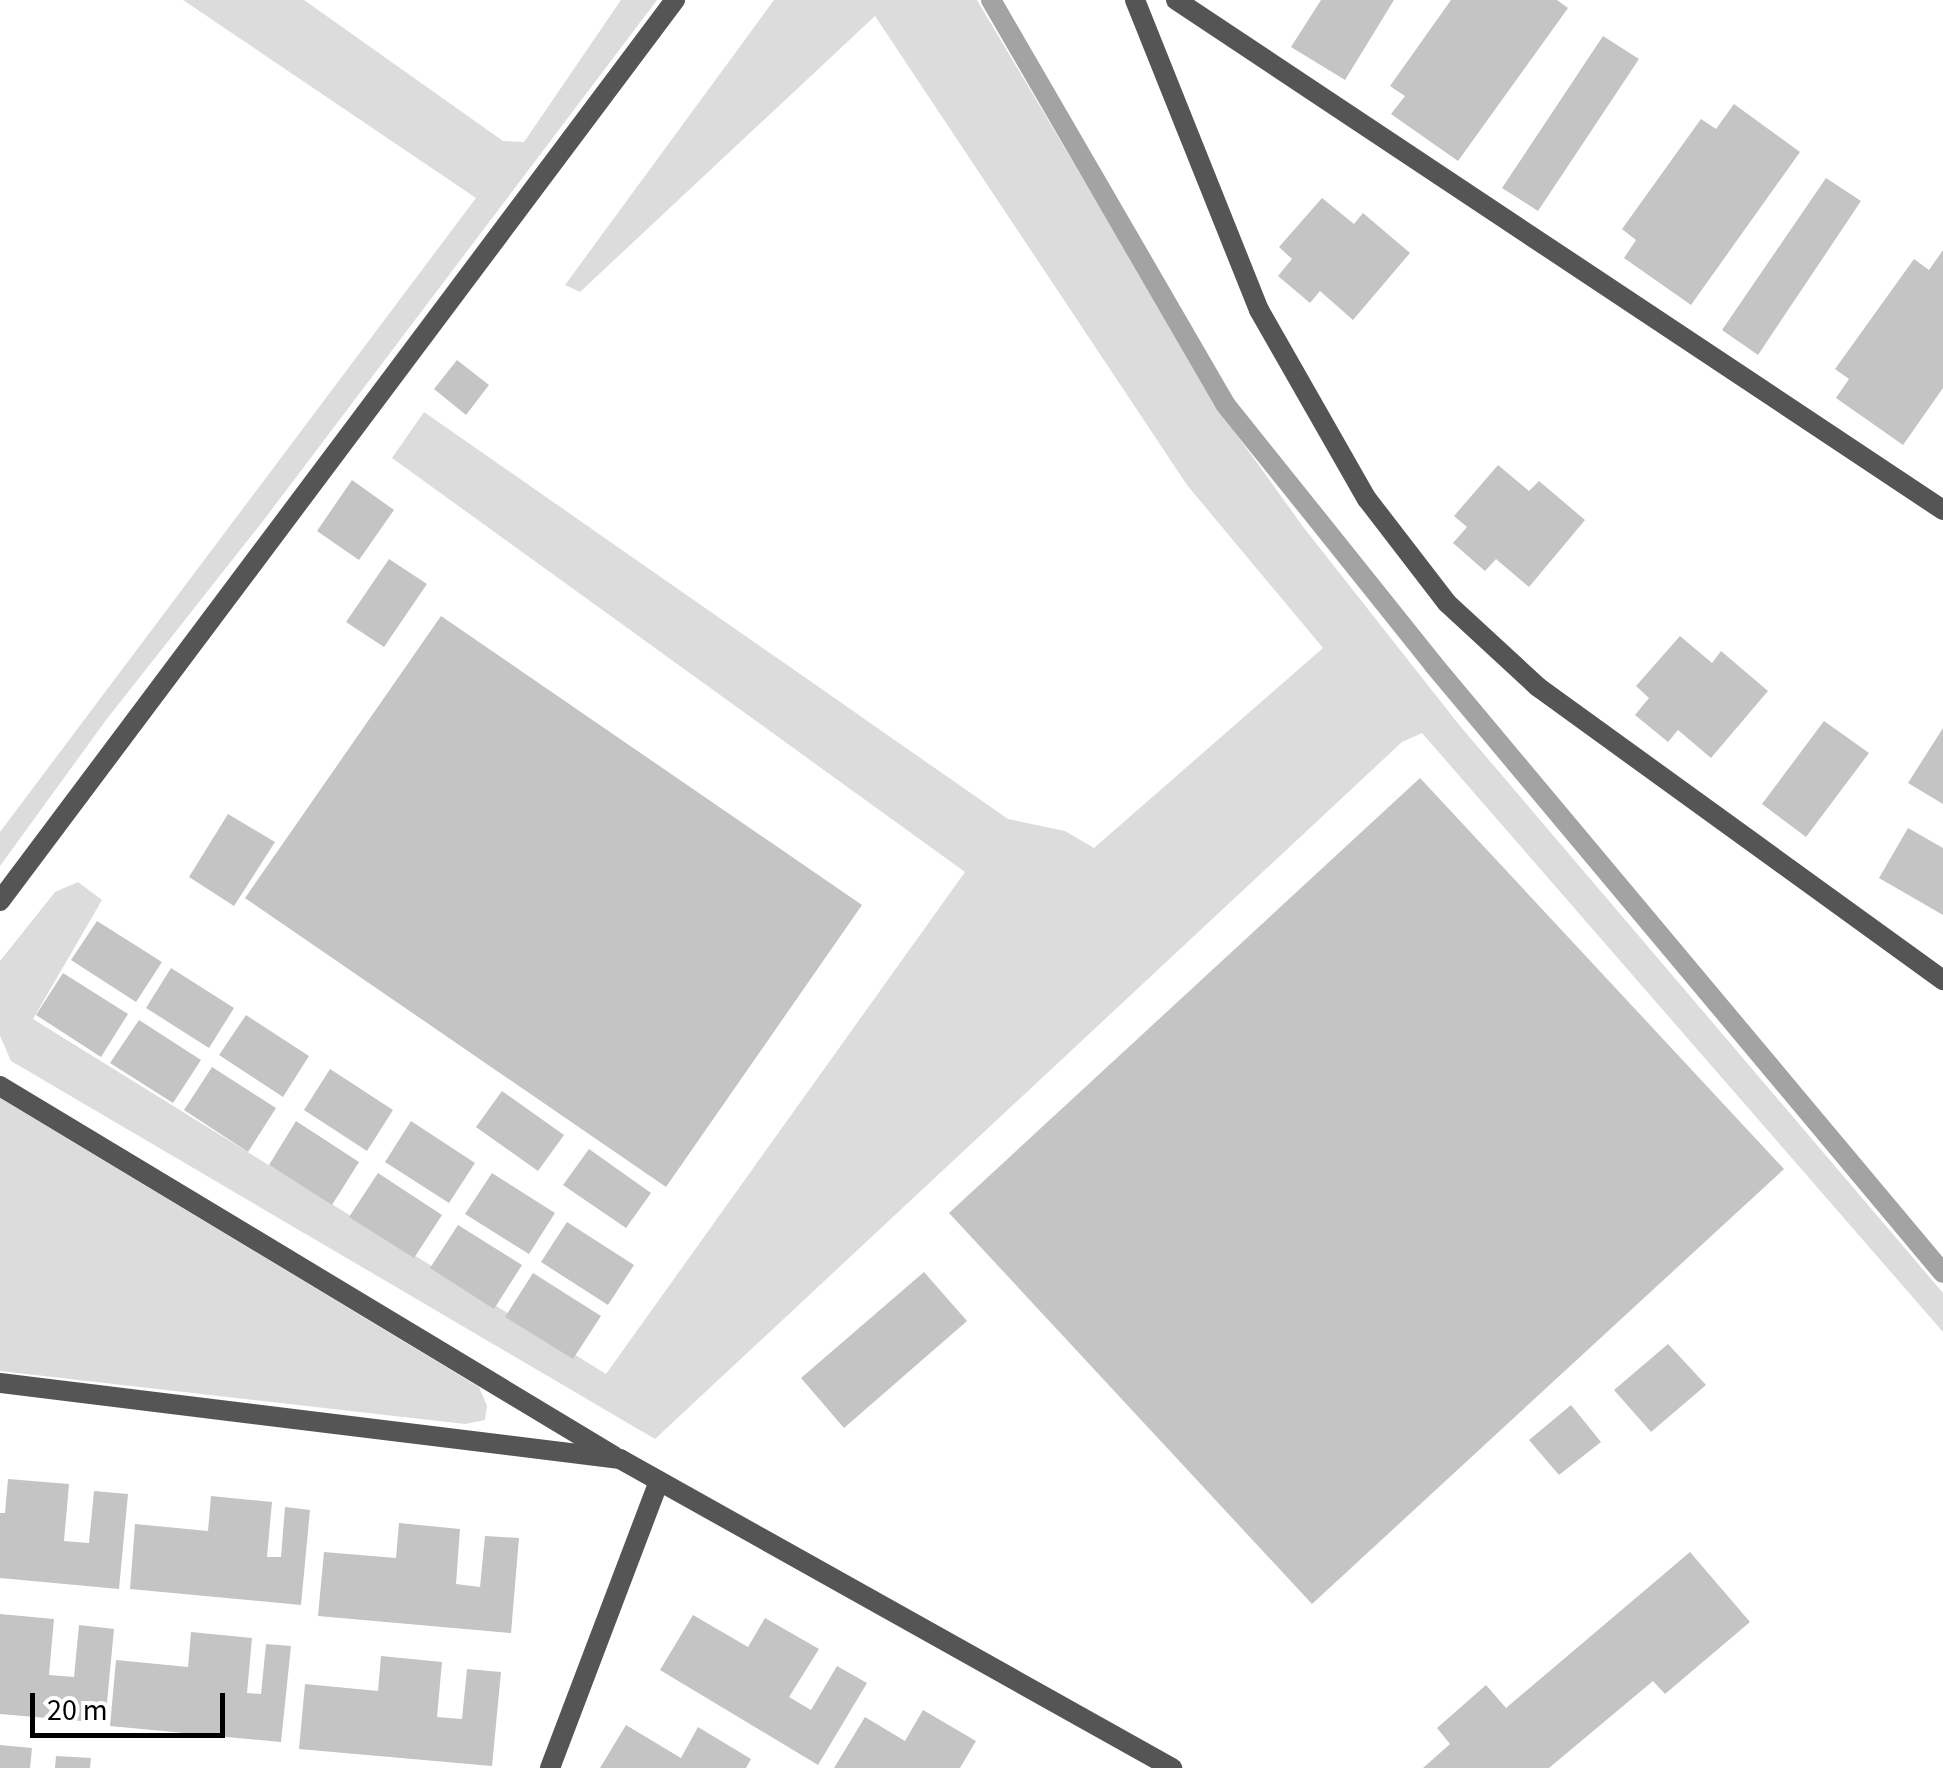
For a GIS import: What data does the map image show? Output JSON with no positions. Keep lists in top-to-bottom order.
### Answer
{
  "scale_bar": "20 m"
}
